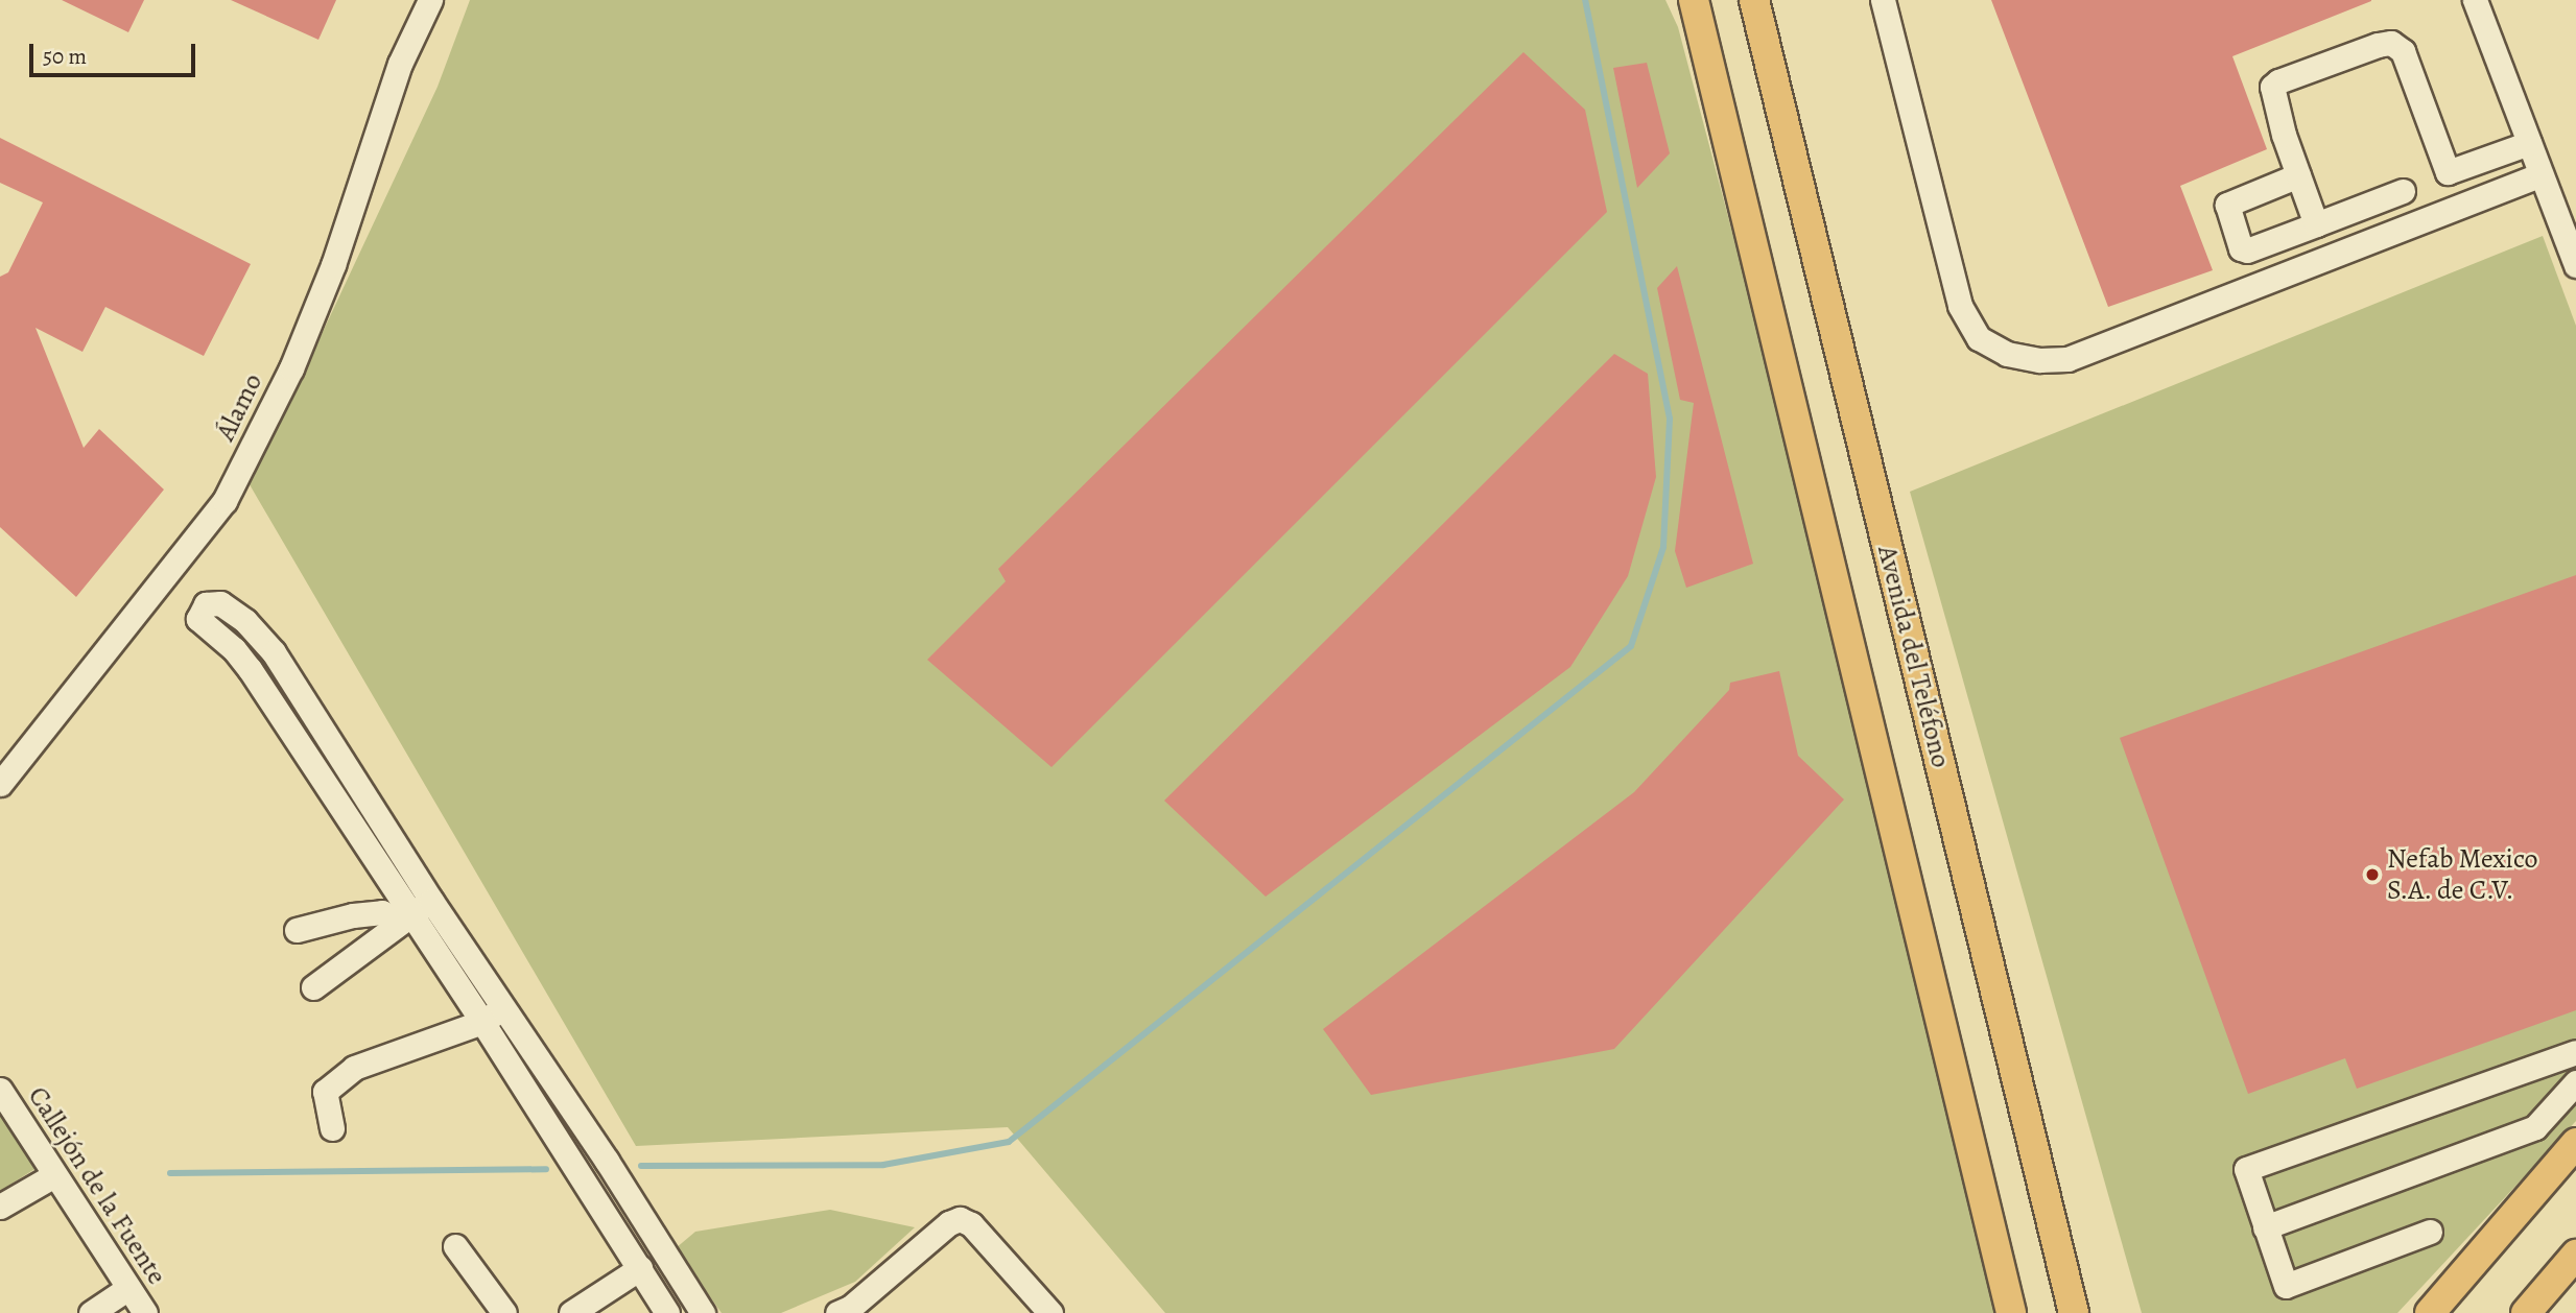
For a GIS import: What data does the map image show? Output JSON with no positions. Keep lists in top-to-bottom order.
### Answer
{
  "streets": {
    "main road": ["Avenida del Teléfono"],
    "street": ["Álamo", "Callejón de la Fuente"]
  },
  "places": ["Nefab Mexico S.A. de C.V."],
  "scale_bar": "50 m"
}
